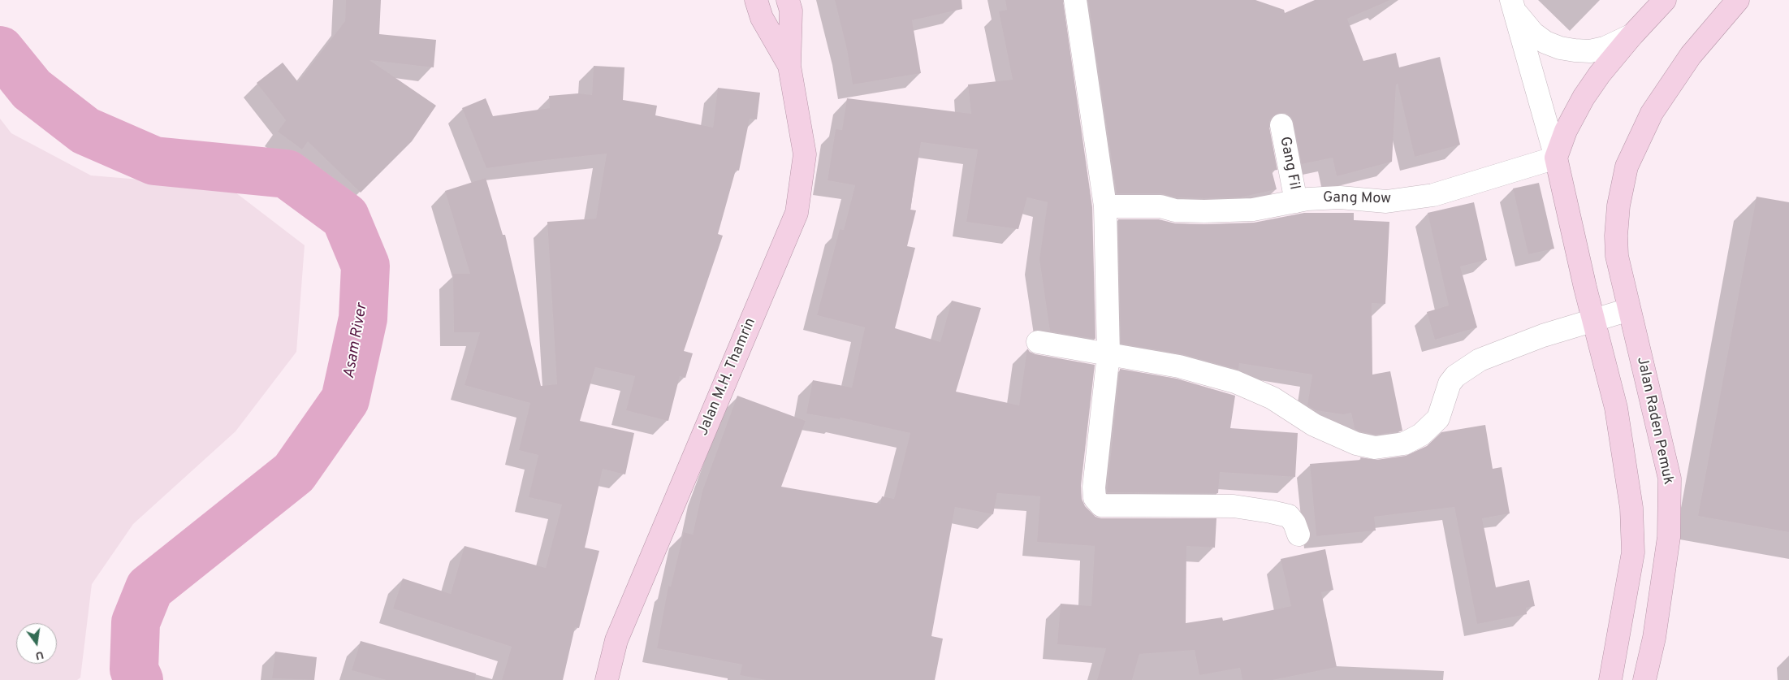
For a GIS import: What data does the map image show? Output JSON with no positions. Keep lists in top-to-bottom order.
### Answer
{
  "streets": {
    "highway": ["Jalan M.H. Thamrin", "Jalan Raden Pemuk"],
    "street": ["Gang Fil", "Gang Mow"]
  },
  "crossings": [
    ["Gang Fil", "Gang Mow"]
  ],
  "water": ["Asam River"],
  "north": "bottom"
}
